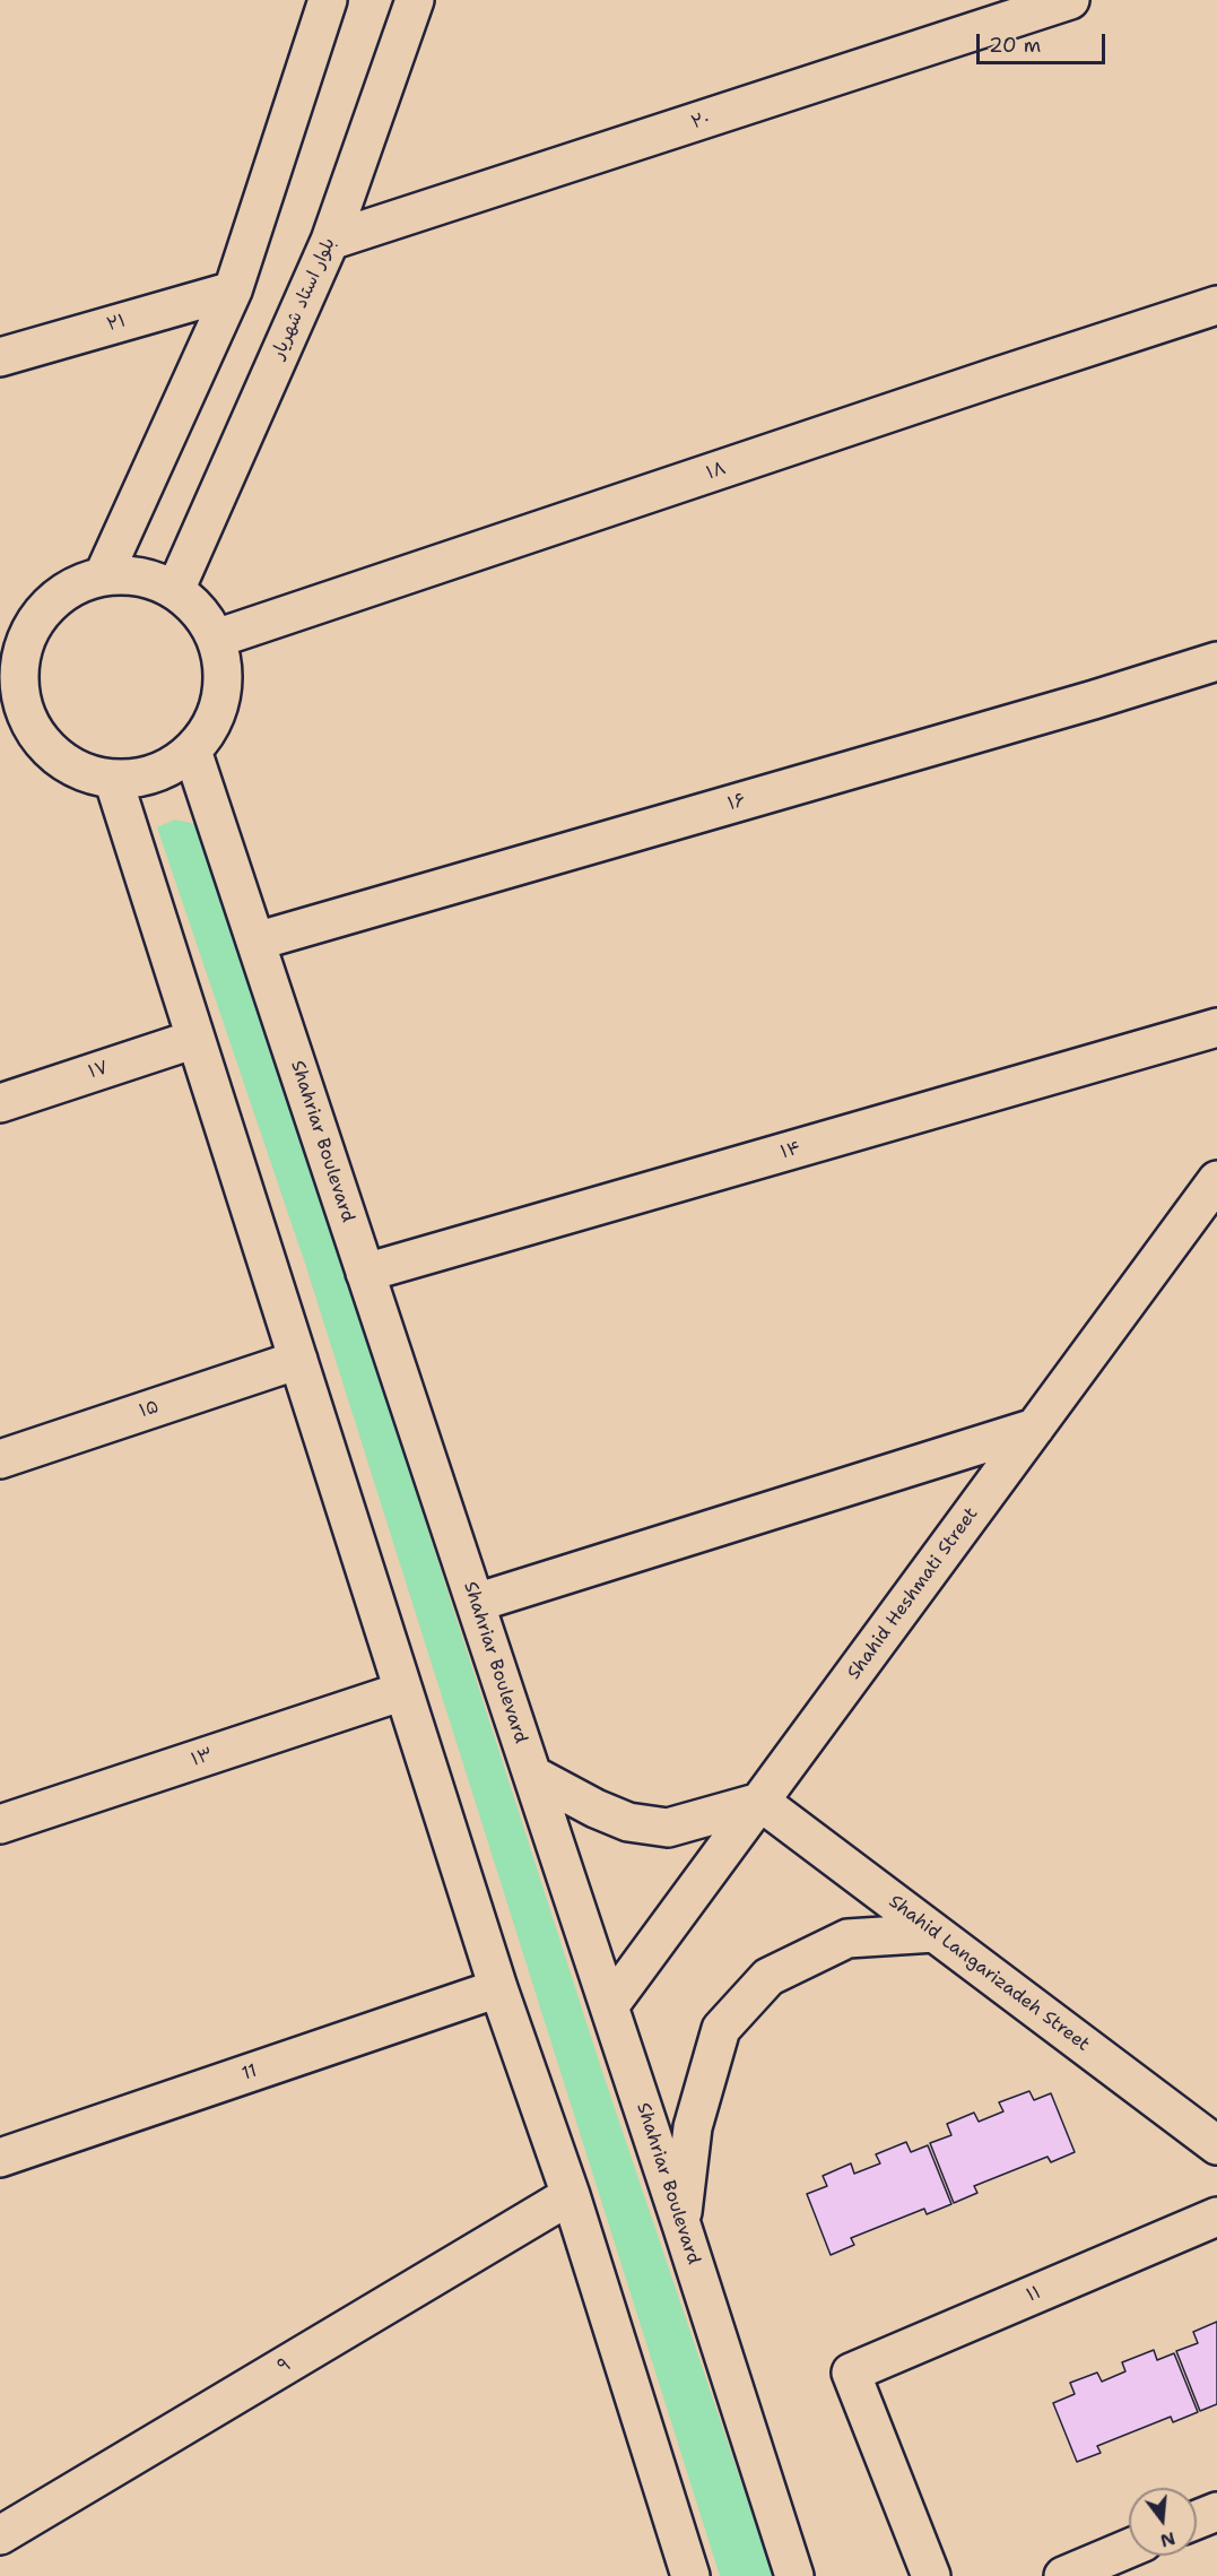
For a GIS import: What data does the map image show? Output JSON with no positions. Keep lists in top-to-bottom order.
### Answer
{
  "streets": {
    "street": [
      "۲۰",
      "بلوار استاد شهریار",
      "۲۱",
      "۱۸",
      "۱۶",
      "۱۷",
      "Shahriar Boulevard",
      "۱۴",
      "۱۵",
      "Shahid Heshmati Street",
      "۱۳",
      "Shahid Langarizadeh Street",
      "11",
      "۱۱",
      "۹"
    ]
  },
  "crossings": [
    ["۲۰", "بلوار استاد شهریار"],
    ["بلوار استاد شهریار", "۱۸"],
    ["بلوار استاد شهریار", "Shahriar Boulevard"],
    ["۱۸", "Shahriar Boulevard"],
    ["۱۶", "Shahriar Boulevard"],
    ["Shahriar Boulevard", "۱۴"],
    ["Shahriar Boulevard", "Shahid Heshmati Street"],
    ["Shahid Heshmati Street", "Shahid Langarizadeh Street"]
  ],
  "scale_bar": "20 m",
  "north": "bottom"
}
